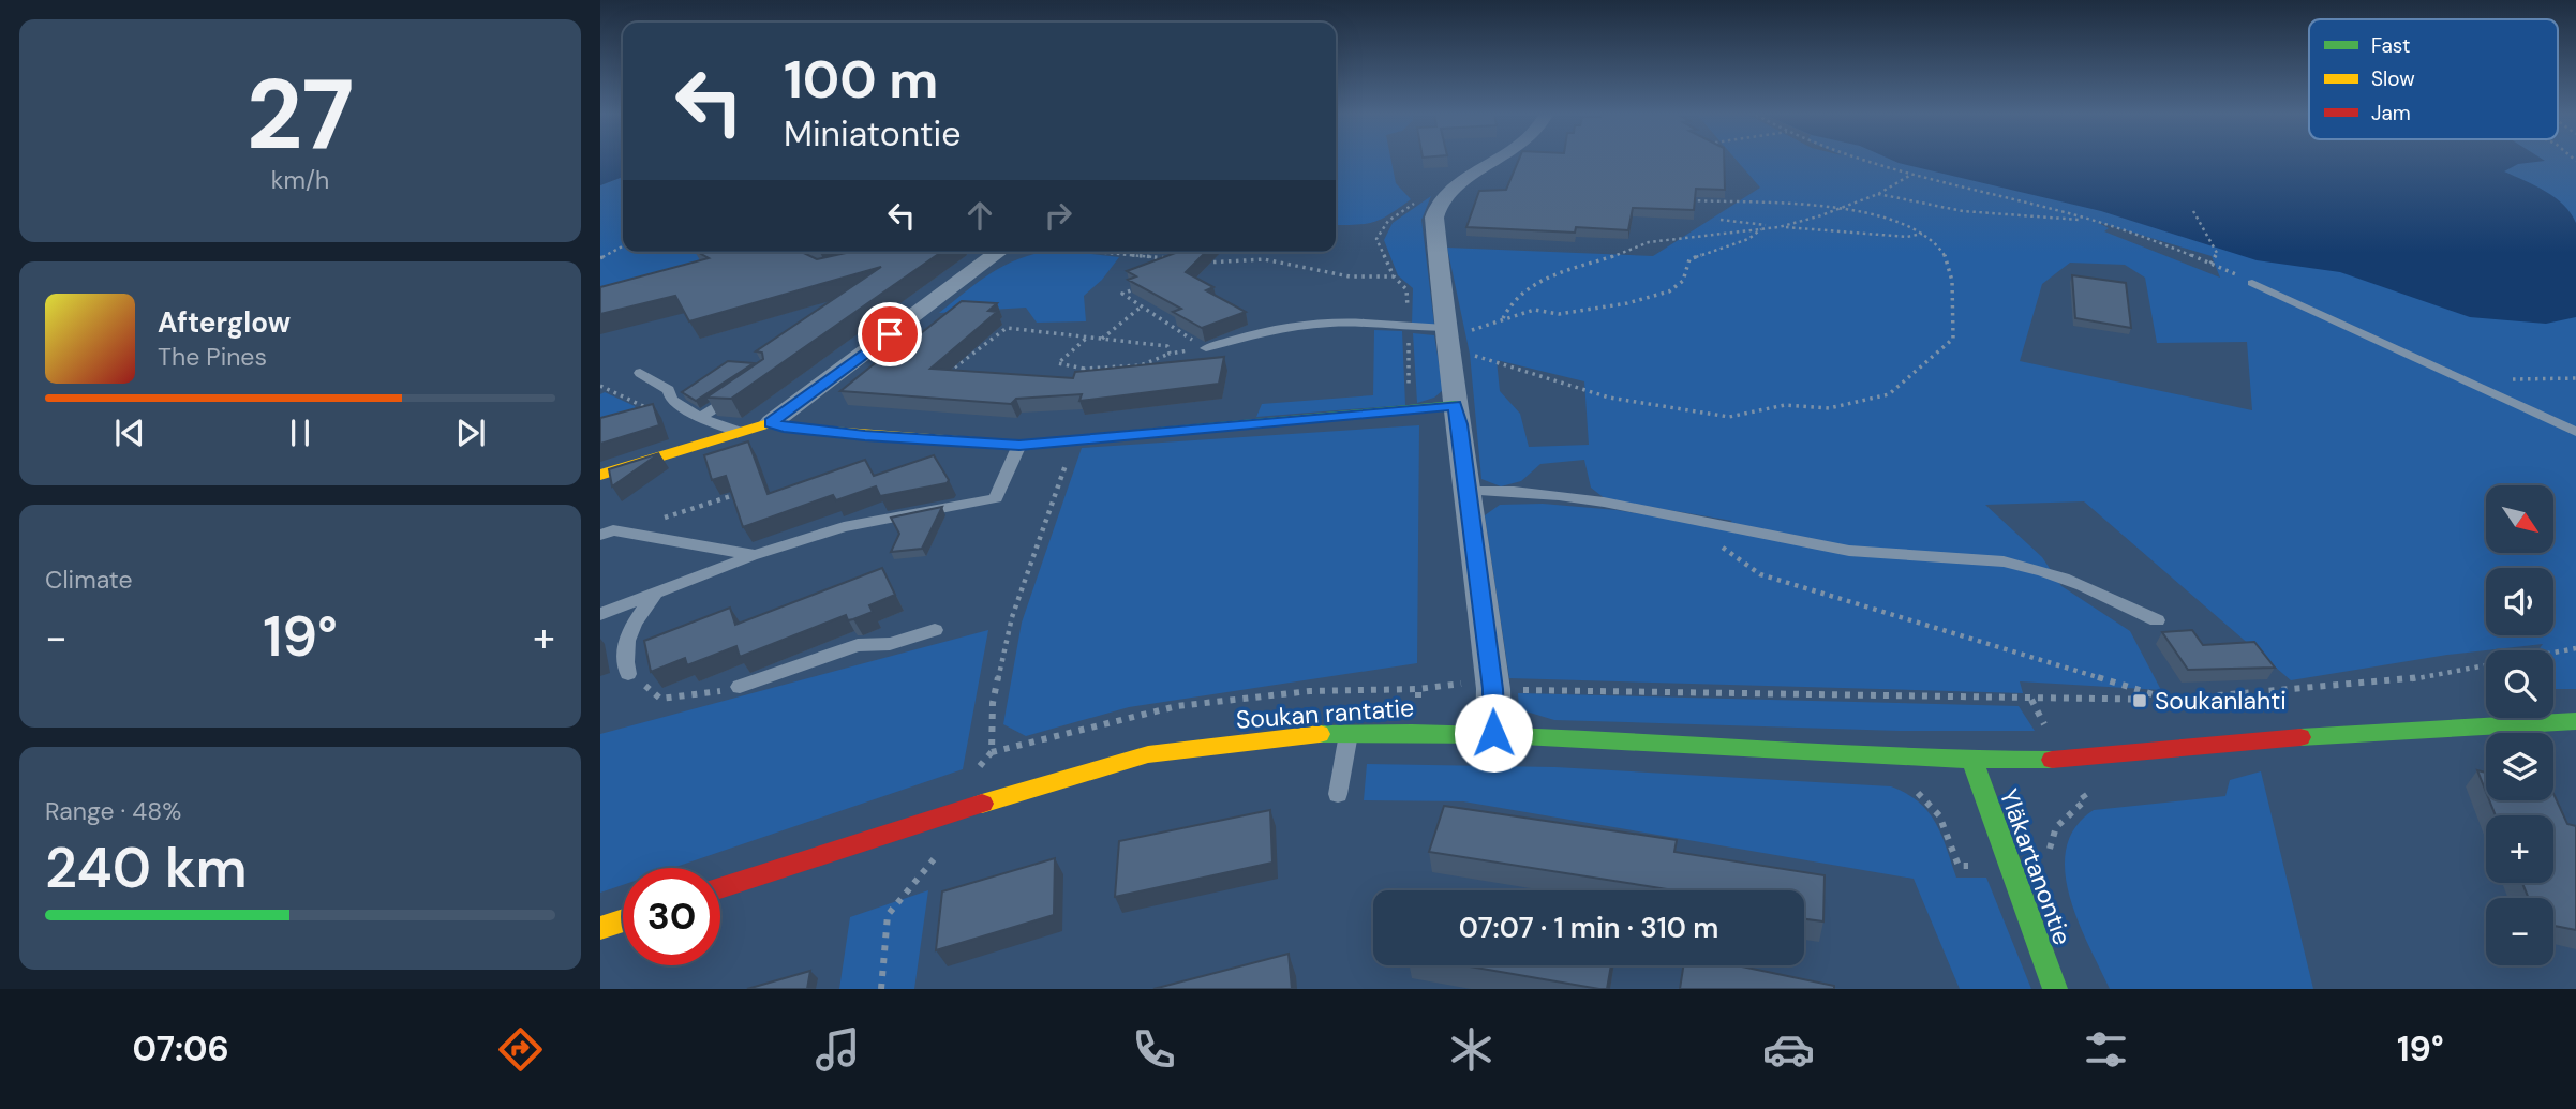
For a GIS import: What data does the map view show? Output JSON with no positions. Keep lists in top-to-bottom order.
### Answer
{
  "streets": {
    "street": ["Soukan rantatie", "Yläkartanontie"]
  },
  "crossings": [
    ["Soukan rantatie", "Yläkartanontie"]
  ],
  "places": {
    "transit": ["Soukanlahti"]
  },
  "legend": ["Fast", "Slow", "Jam"],
  "north": "bottom right",
  "page": {
    "tile": [
      ["27", "km/h"],
      "Climate",
      ["Range · 48%", "240 km"]
    ],
    "turn": ["100 m", "Miniatontie"],
    "song": ["Afterglow", "The Pines"],
    "map_buttons": ["+", "−"],
    "heat": ["−", "19°", "+"],
    "limit": "30",
    "trip": "07:07 · 1 min · 310 m",
    "tabs": ["07:06", "19°"]
  }
}
